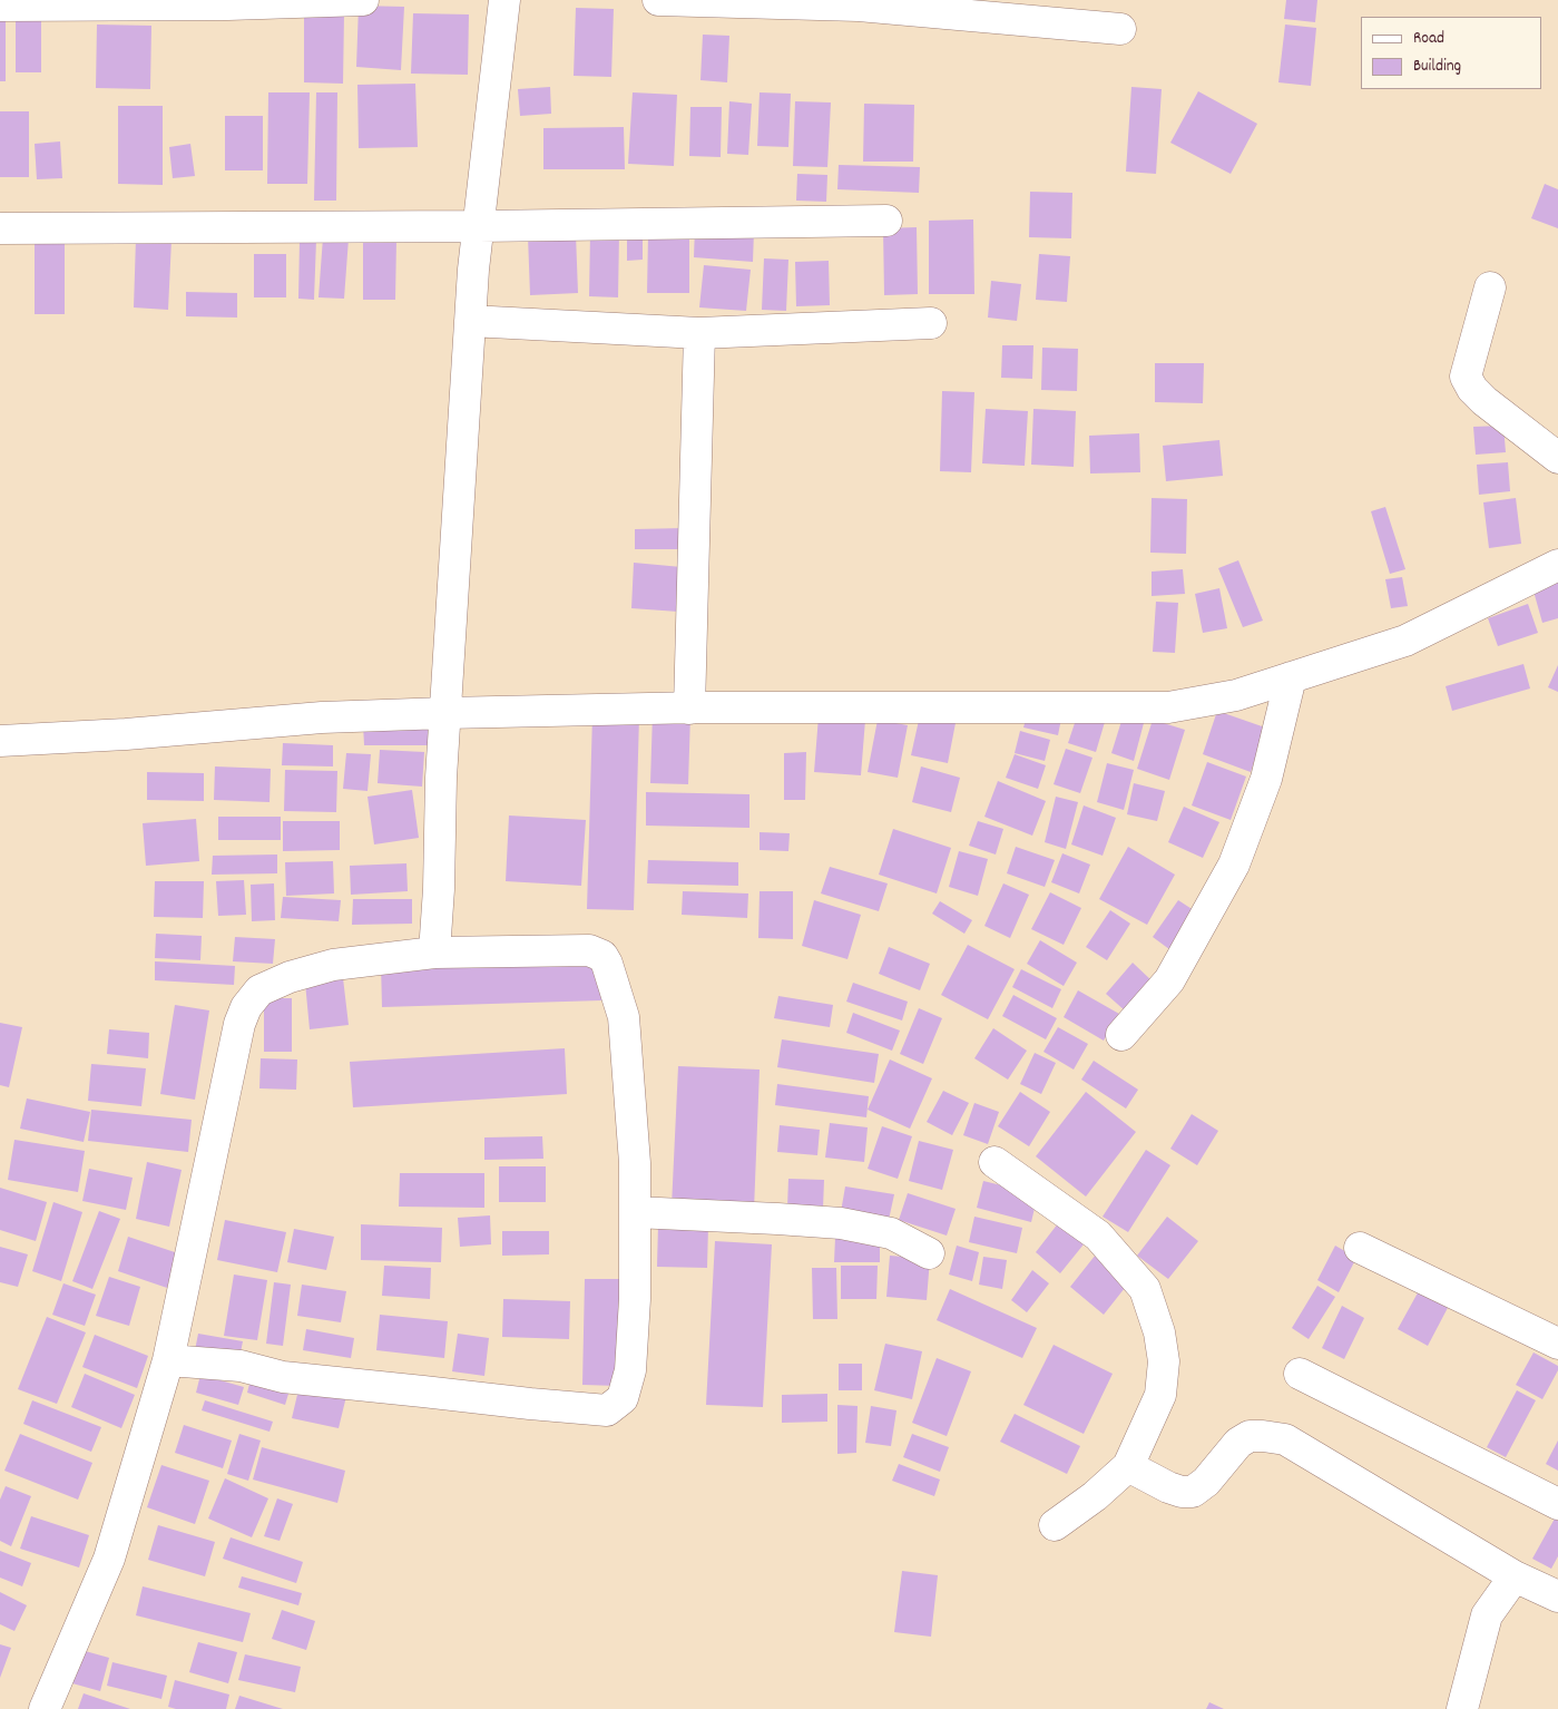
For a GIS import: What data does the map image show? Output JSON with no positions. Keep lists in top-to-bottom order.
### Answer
{
  "legend": ["Road", "Building"]
}
